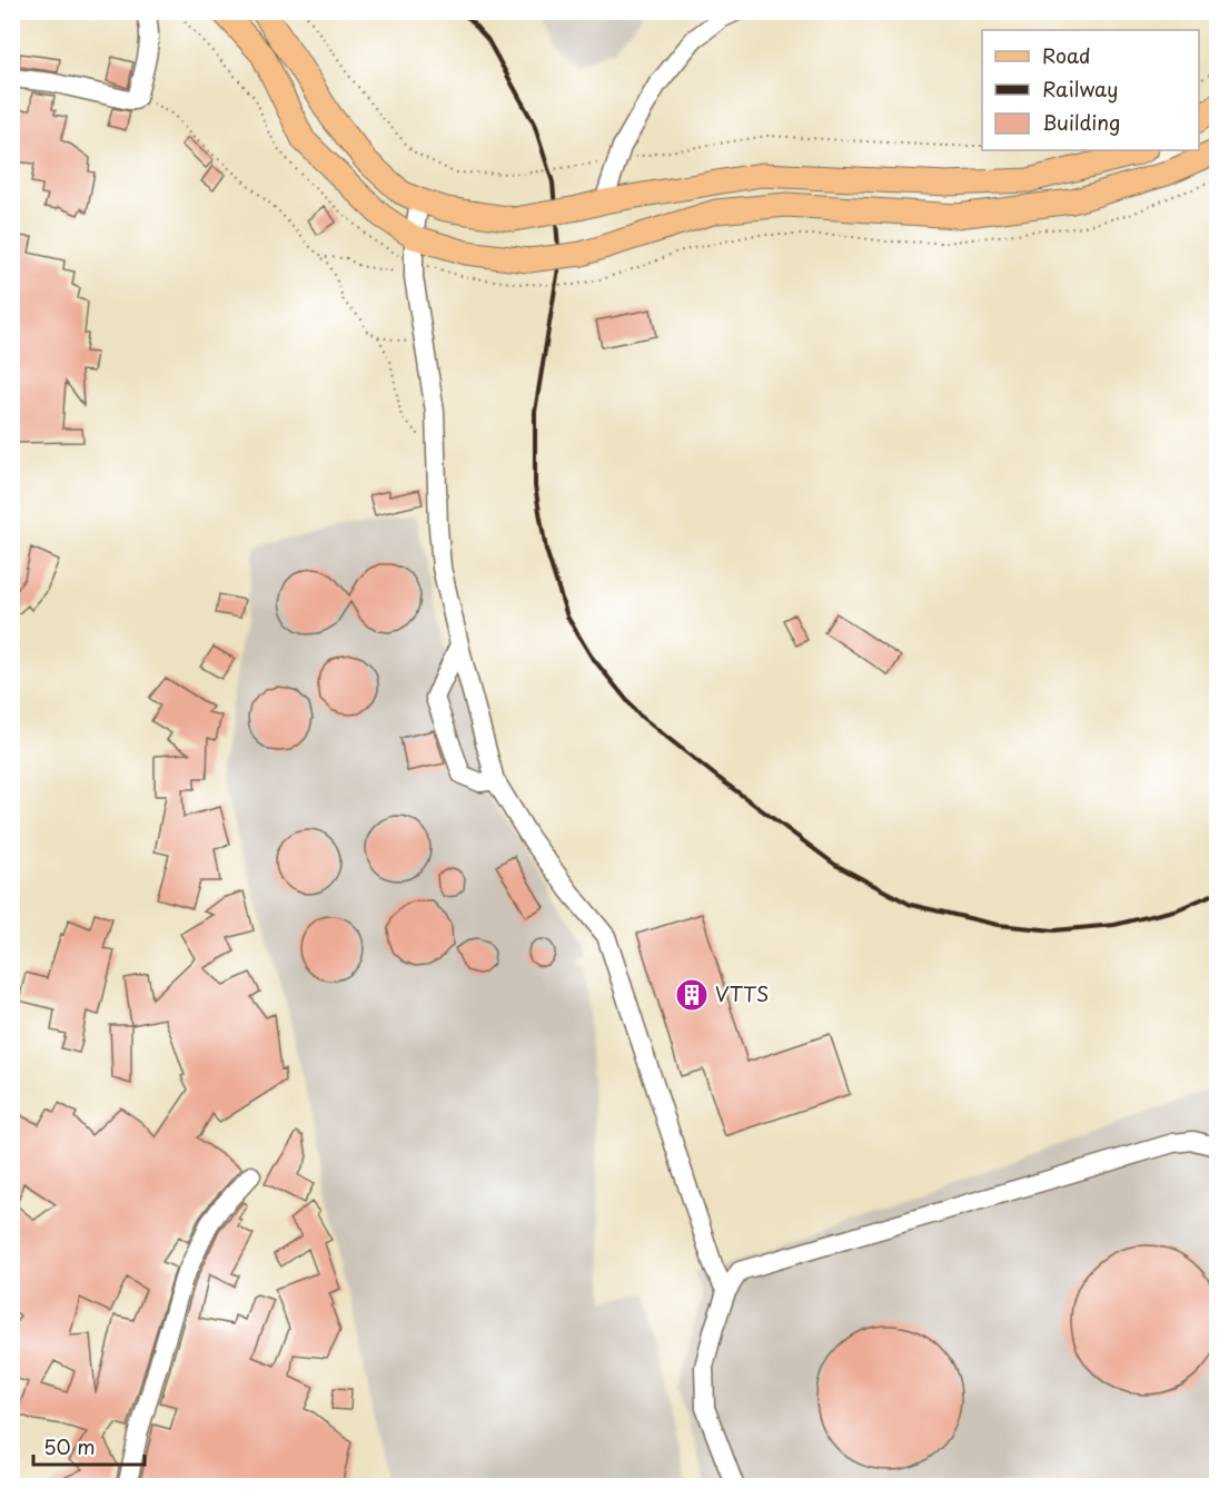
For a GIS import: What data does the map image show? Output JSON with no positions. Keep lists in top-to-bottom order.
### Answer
{
  "places": {
    "building": ["VTTS"]
  },
  "legend": ["Road", "Railway", "Building"],
  "scale_bar": "50 m"
}
